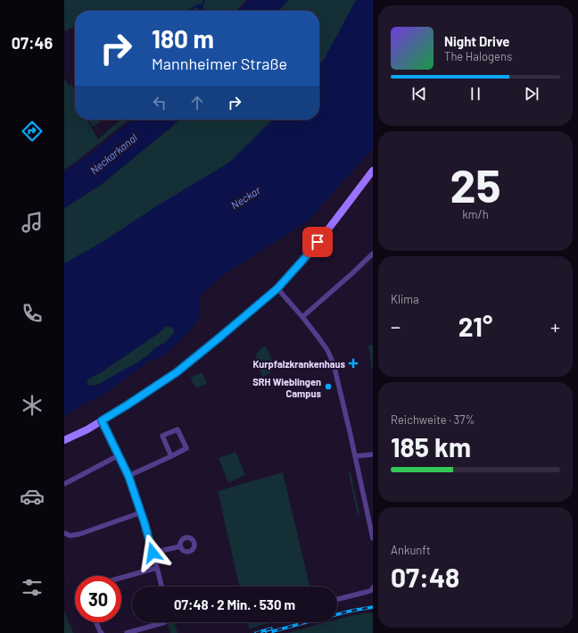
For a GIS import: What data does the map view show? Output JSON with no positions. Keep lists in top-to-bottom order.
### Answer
{
  "water": ["Neckarkanal", "Neckar"],
  "places": {
    "health": ["Kurpfalzkrankenhaus"],
    "other": ["SRH Wieblingen Campus"]
  },
  "page": {
    "tabs": "07:46",
    "turn": ["180 m", "Mannheimer Straße"],
    "song": ["Night Drive", "The Halogens"],
    "tile": [
      ["25", "km/h"],
      "Klima",
      ["Reichweite · 37%", "185 km"],
      ["Ankunft", "07:48"]
    ],
    "heat": ["−", "21°", "+"],
    "limit": "30",
    "trip": "07:48 · 2 Min. · 530 m"
  }
}
